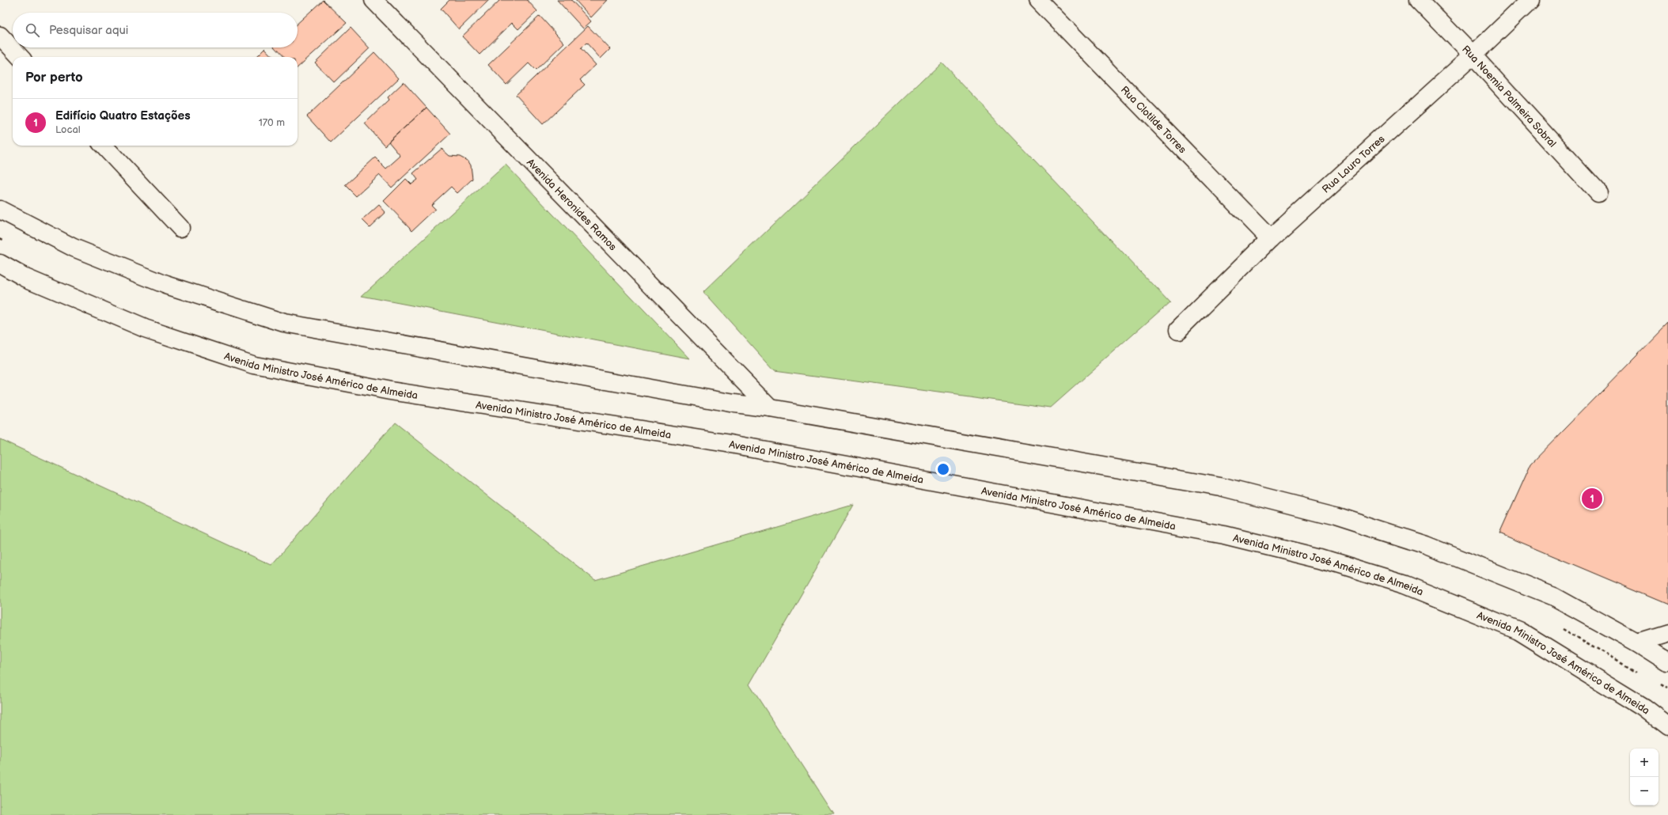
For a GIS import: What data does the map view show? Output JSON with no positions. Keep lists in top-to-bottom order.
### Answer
{
  "streets": {
    "main road": [
      "Rua Noemia Palmeira Sobral",
      "Rua Clotilde Torres",
      "Rua Lauro Torres",
      "Avenida Heronides Ramos",
      "Avenida Ministro José Américo de Almeida"
    ]
  },
  "crossings": [
    ["Rua Noemia Palmeira Sobral", "Rua Lauro Torres"],
    ["Rua Clotilde Torres", "Rua Lauro Torres"]
  ],
  "page": {
    "search": "Pesquisar aqui",
    "heading": "Por perto",
    "list": [
      {
        "mark": "1",
        "name": "Edifício Quatro Estações",
        "note": "Local",
        "value": "170 m"
      }
    ],
    "pins": "1",
    "map_buttons": ["+", "−"]
  }
}
